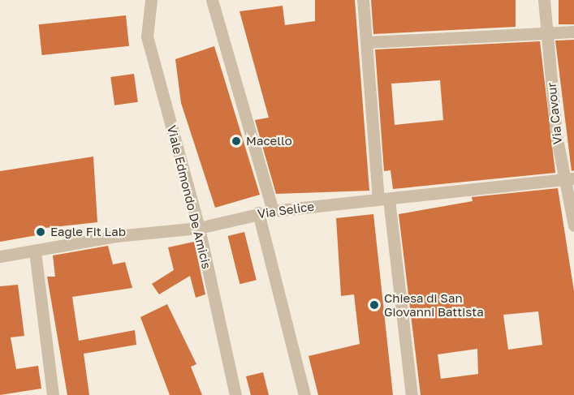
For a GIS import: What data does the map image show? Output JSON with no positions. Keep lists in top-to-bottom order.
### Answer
{
  "streets": {
    "street": ["Via Cavour", "Viale Edmondo De Amicis", "Via Selice"]
  },
  "crossings": [
    ["Via Cavour", "Via Selice"],
    ["Viale Edmondo De Amicis", "Via Selice"]
  ],
  "places": ["Macello", "Eagle Fit Lab", "Chiesa di San Giovanni Battista"]
}
